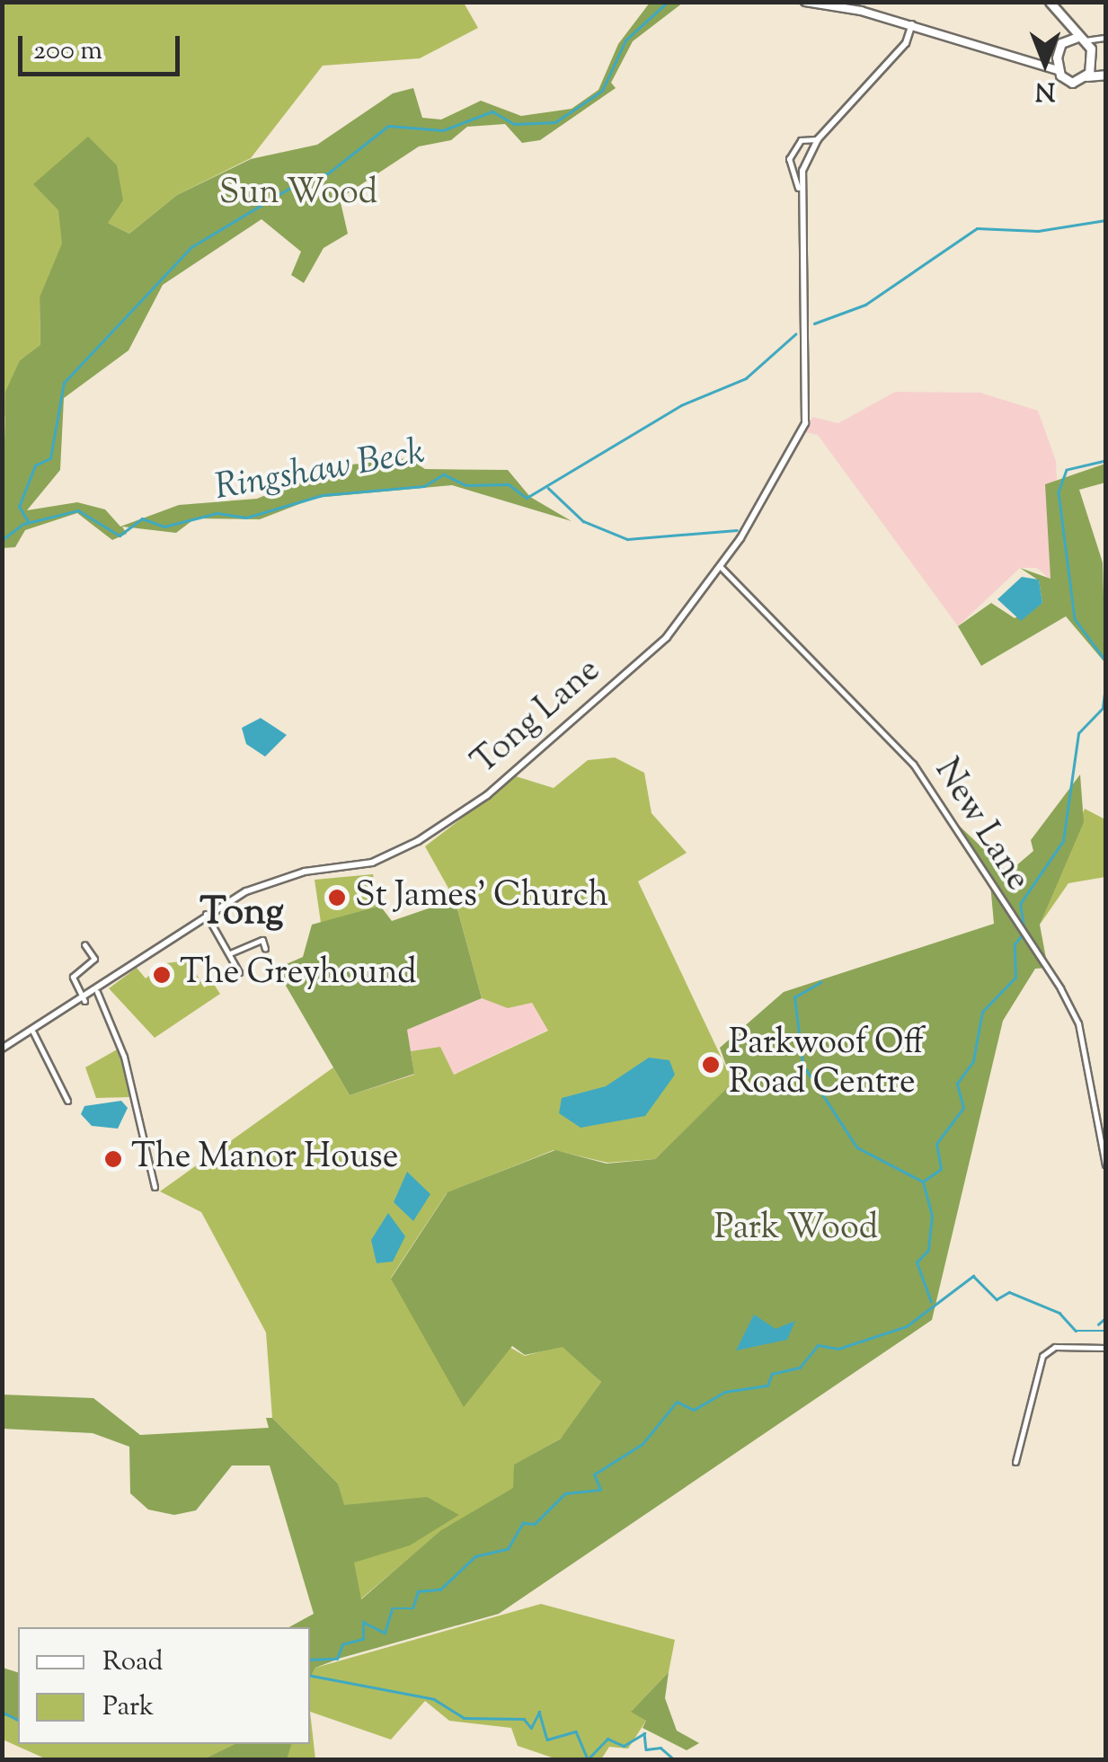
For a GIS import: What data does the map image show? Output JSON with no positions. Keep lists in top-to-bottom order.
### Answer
{
  "streets": {
    "street": ["Tong Lane", "New Lane"]
  },
  "crossings": [
    ["Tong Lane", "New Lane"]
  ],
  "districts": ["Tong"],
  "water": ["Ringshaw Beck"],
  "parks": ["Sun Wood", "Park Wood"],
  "places": [
    "St James' Church",
    "The Greyhound",
    "Parkwoof Off Road Centre",
    "The Manor House"
  ],
  "legend": ["Road", "Park"],
  "scale_bar": "200 m",
  "north": "bottom"
}
